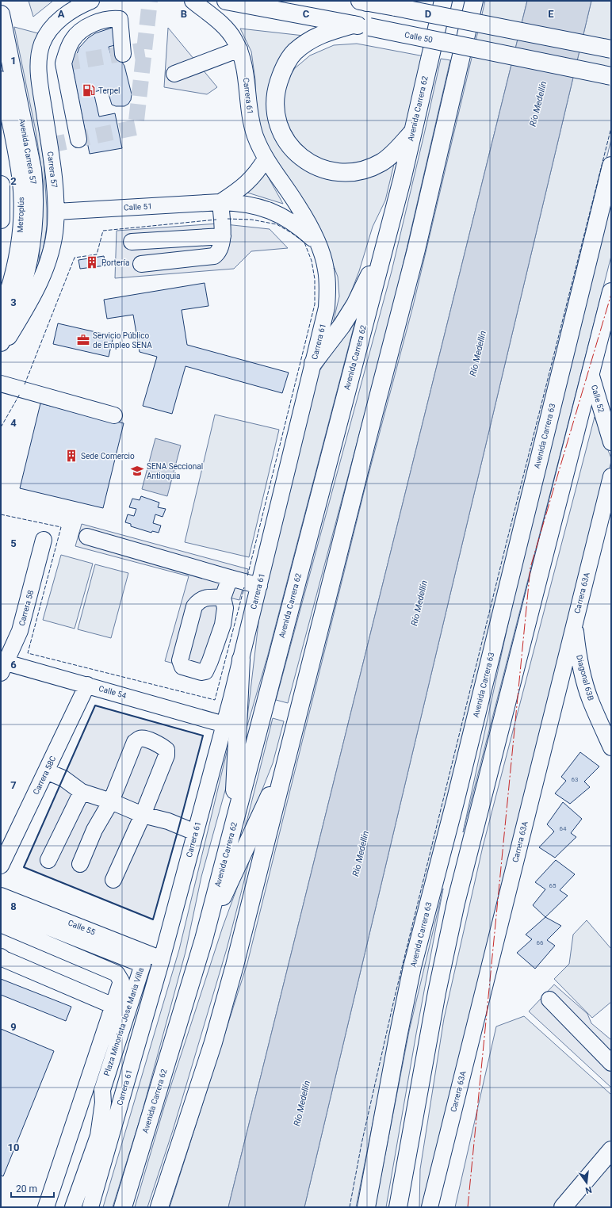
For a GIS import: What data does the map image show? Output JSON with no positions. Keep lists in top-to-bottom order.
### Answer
{
  "streets": {
    "main road": [
      "Calle 50",
      "Avenida Carrera 62",
      "Avenida Carrera 57",
      "Avenida Carrera 63"
    ],
    "street": [
      "Carrera 61",
      "Carrera 57",
      "Calle 51",
      "Metroplús",
      "Calle 52",
      "Carrera 63A",
      "Carrera 58",
      "Diagonal 63B",
      "Calle 54",
      "Carrera 58C",
      "Calle 55",
      "Plaza Minorista Jose Maria Villa"
    ]
  },
  "crossings": [
    ["Carrera 61", "Calle 51"],
    ["Carrera 61", "Calle 54"],
    ["Carrera 61", "Calle 55"],
    ["Carrera 61", "Plaza Minorista Jose Maria Villa"],
    ["Carrera 57", "Calle 51"],
    ["Carrera 63A", "Diagonal 63B"],
    ["Carrera 58", "Calle 54"],
    ["Calle 54", "Carrera 58C"]
  ],
  "water": ["Río Medellín"],
  "places": {
    "fuel station": ["Terpel"],
    "building": ["Portería", "Sede Comercio"],
    "office": ["Servicio Público de Empleo SENA"],
    "school or university": ["SENA Seccional Antioquia"]
  },
  "house_numbers": [
    "63",
    "64",
    "65",
    "66"
  ],
  "scale_bar": "20 m",
  "north": "bottom",
  "grid": {
    "columns": [
      "A",
      "B",
      "C",
      "D",
      "E"
    ],
    "rows": [
      "1",
      "2",
      "3",
      "4",
      "5",
      "6",
      "7",
      "8",
      "9",
      "10"
    ]
  }
}
